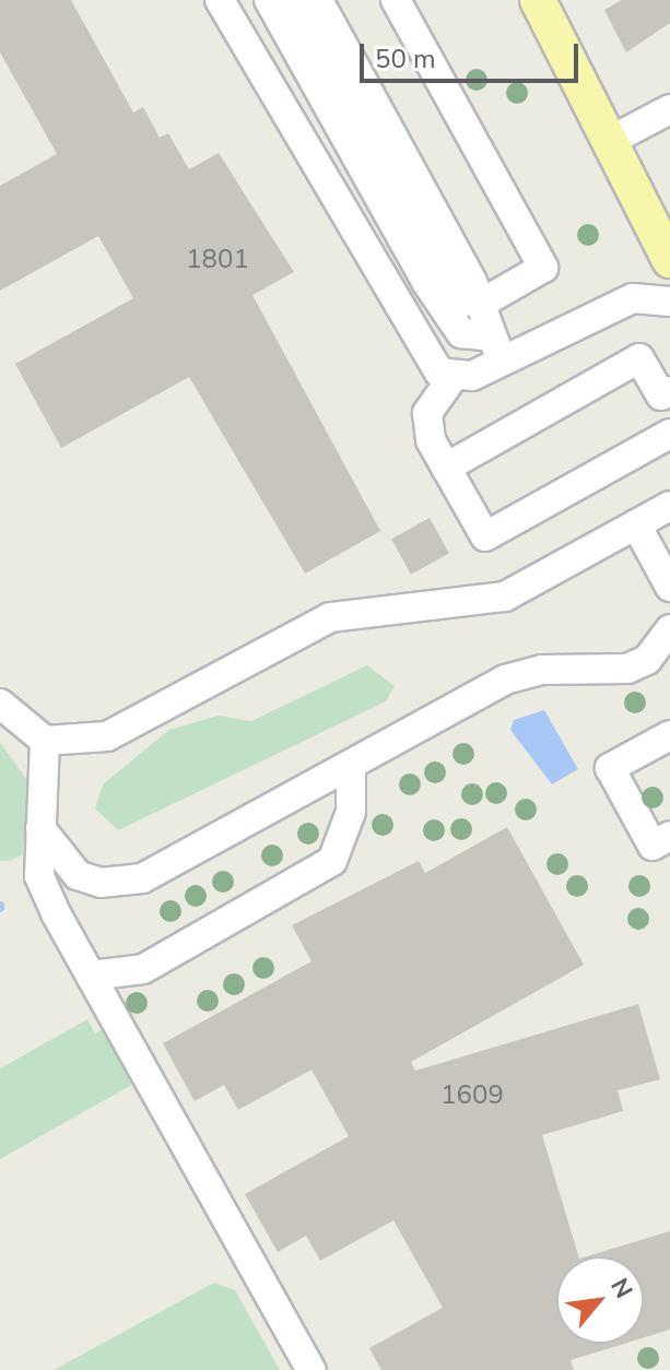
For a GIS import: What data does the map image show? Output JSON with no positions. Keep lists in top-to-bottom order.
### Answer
{
  "house_numbers": ["1801", "1609"],
  "scale_bar": "50 m",
  "north": "top right"
}
